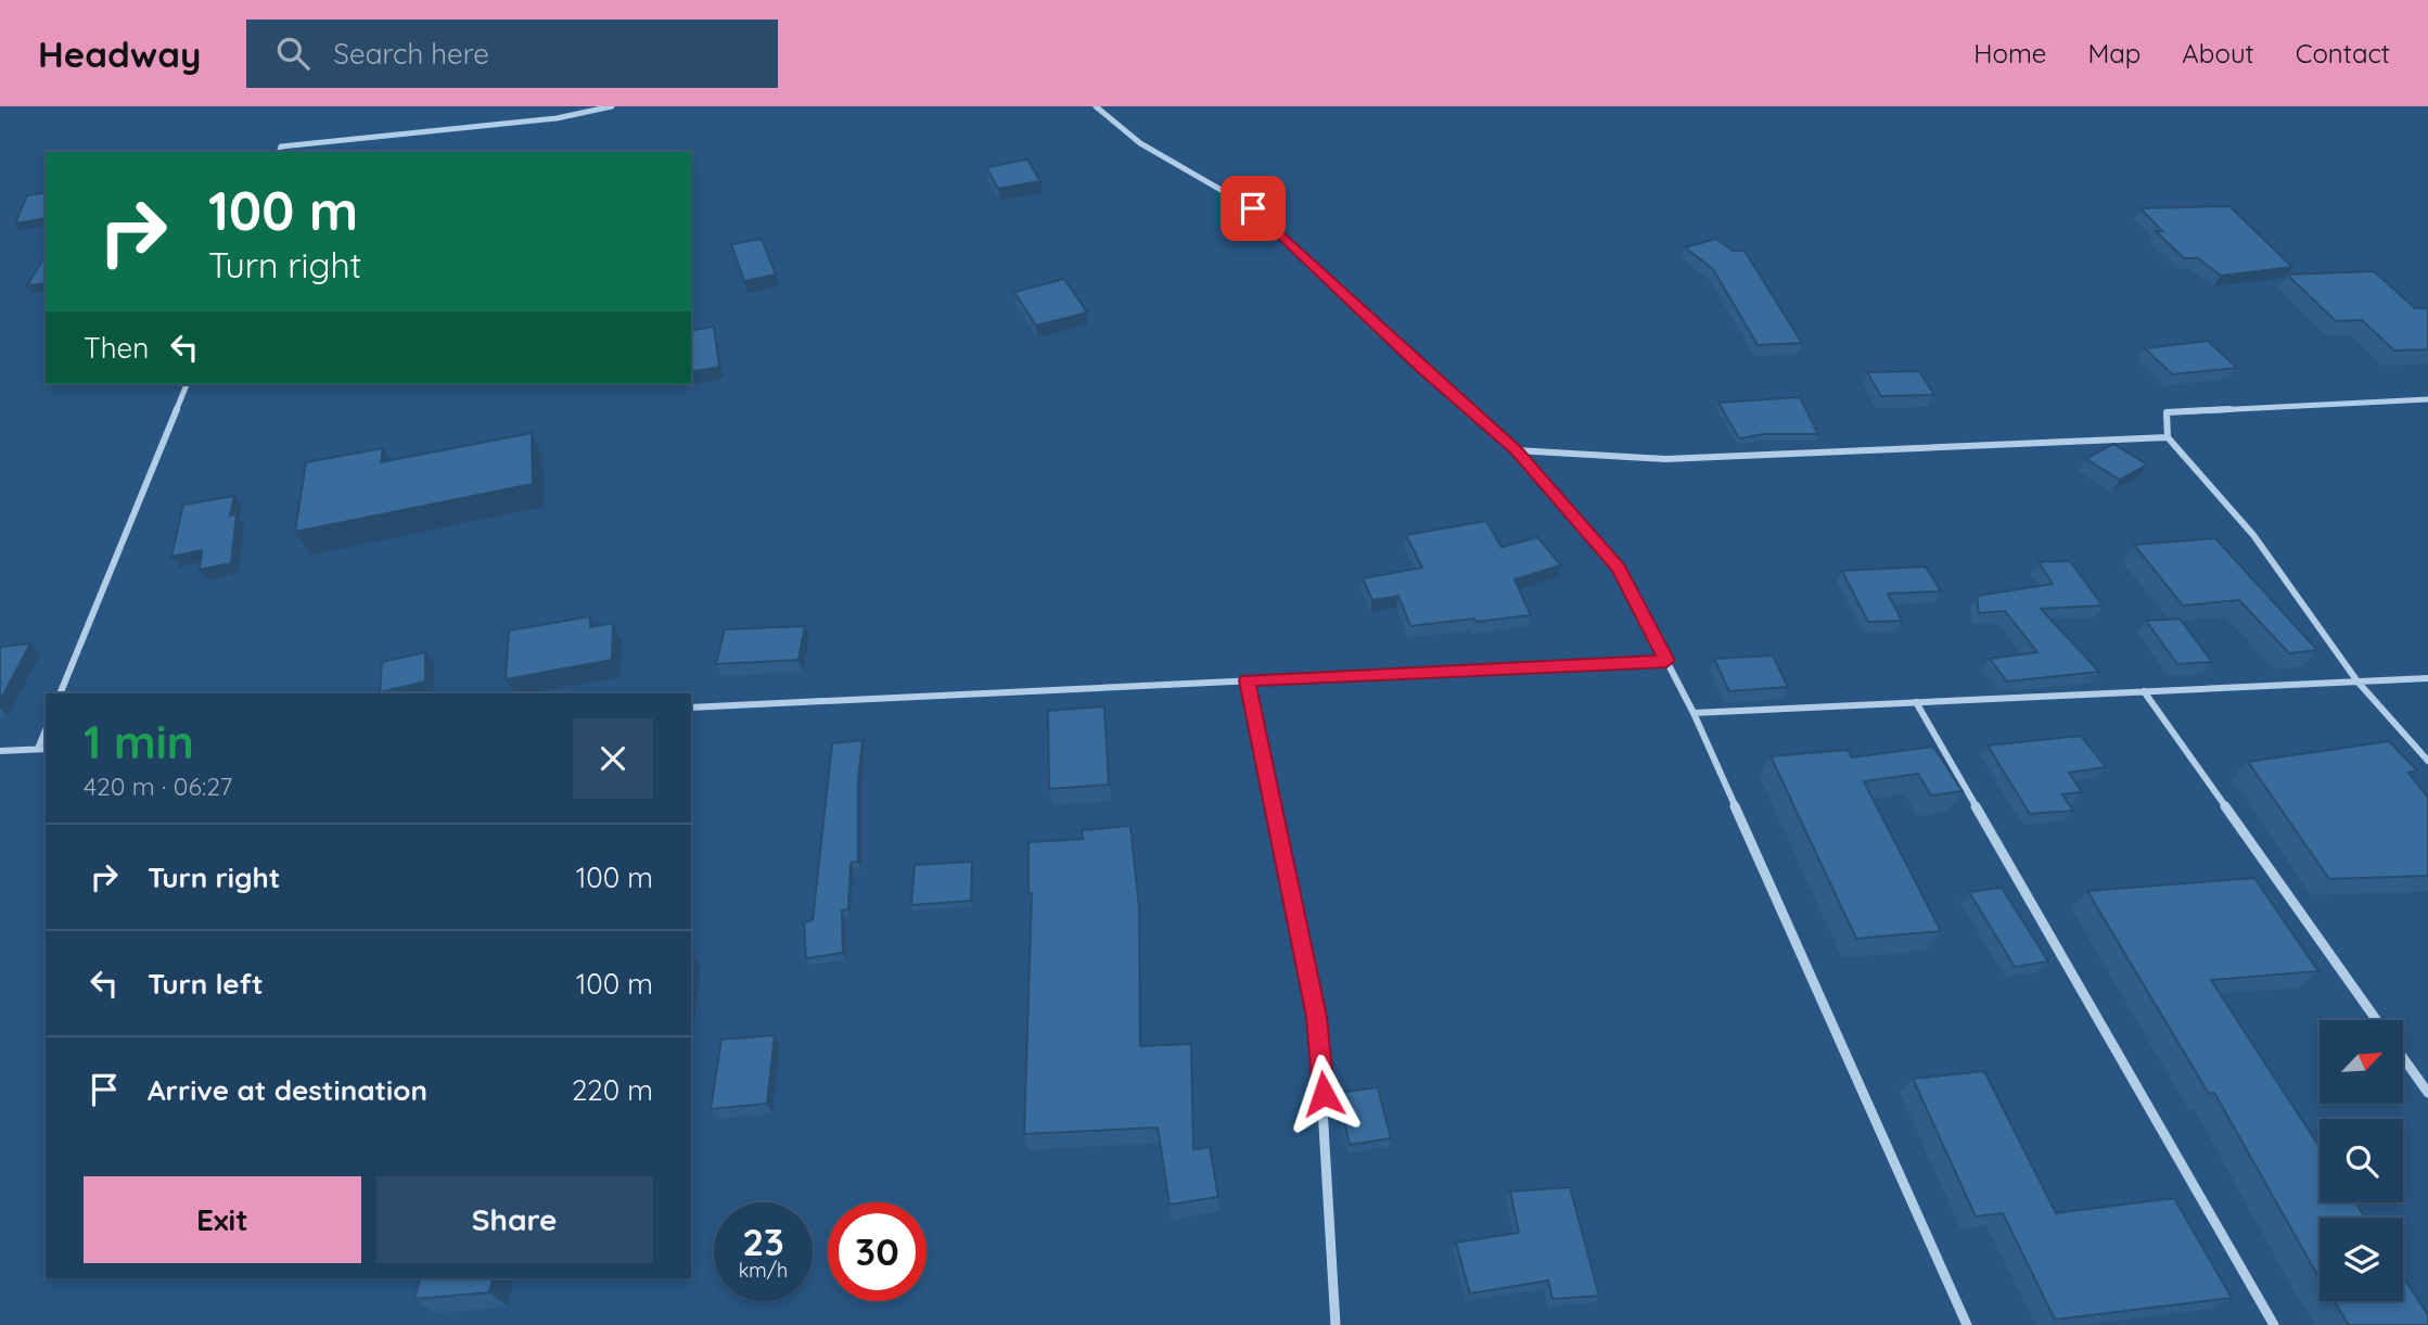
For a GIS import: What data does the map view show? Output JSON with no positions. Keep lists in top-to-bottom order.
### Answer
{
  "north": "top right",
  "page": {
    "header": "Headway",
    "search": "Search here",
    "nav": [
      "Home",
      "Map",
      "About",
      "Contact"
    ],
    "turn": ["100 m", "Turn right"],
    "then": "Then",
    "heading": ["1 min", "420 m · 06:27"],
    "list": [
      {
        "name": "Turn right",
        "value": "100 m"
      },
      {
        "name": "Turn left",
        "value": "100 m"
      },
      {
        "name": "Arrive at destination",
        "value": "220 m"
      }
    ],
    "buttons": ["Exit", "Share"],
    "speed": "23 km/h",
    "limit": "30"
  }
}
